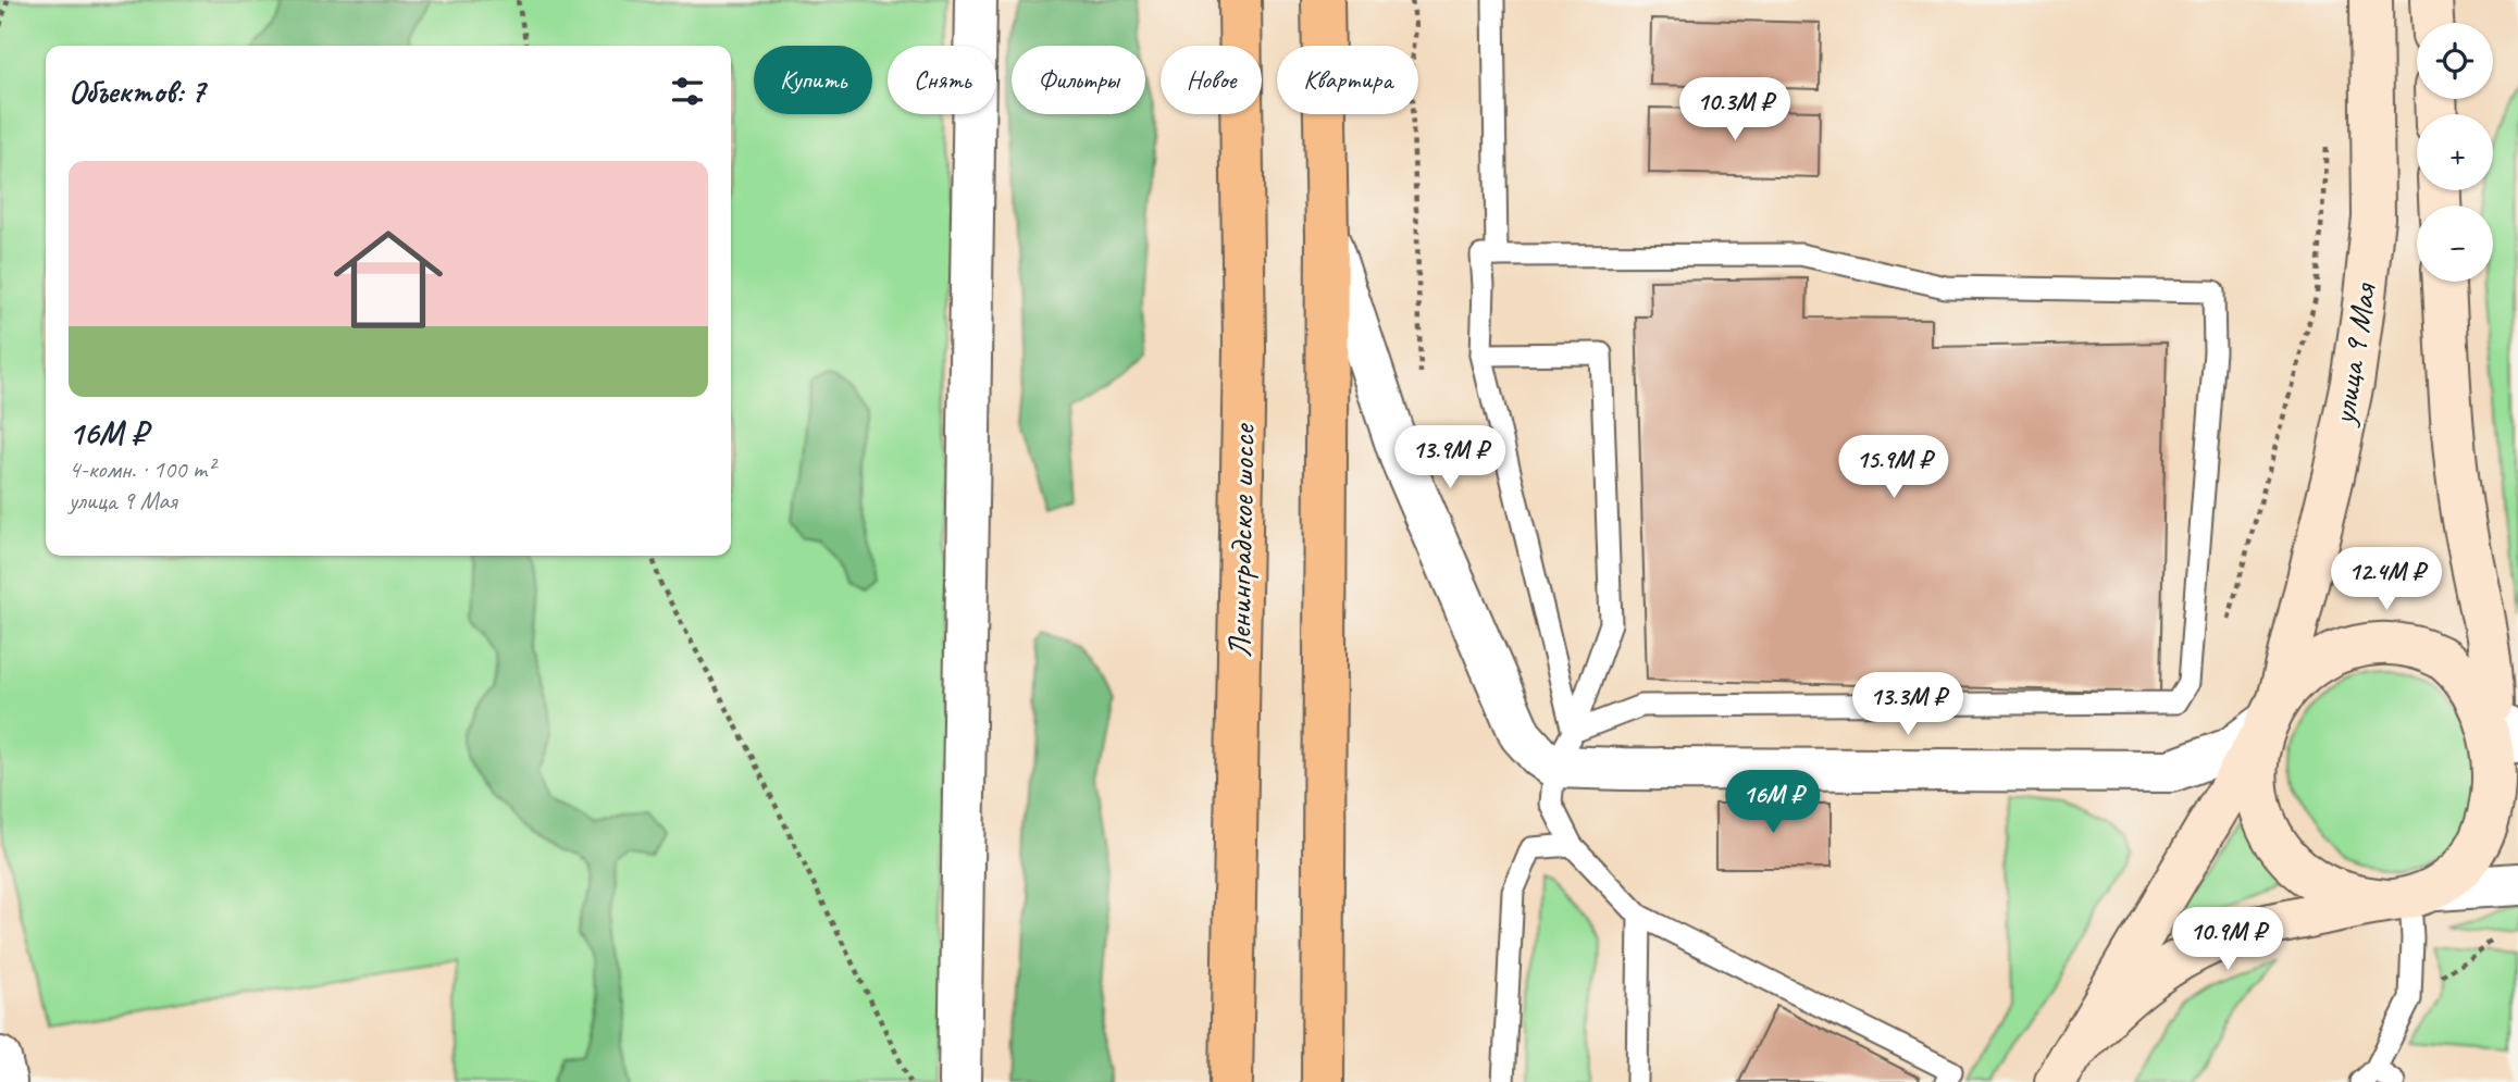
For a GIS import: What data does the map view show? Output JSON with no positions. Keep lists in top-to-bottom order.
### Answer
{
  "streets": {
    "highway": ["Ленинградское шоссе"],
    "main road": ["улица 9 Мая"]
  },
  "page": {
    "map_buttons": ["+", "−"],
    "chip": [
      "Купить",
      "Снять",
      "Фильтры",
      "Новое",
      "Квартира"
    ],
    "heading": "Объектов: 7",
    "price": [
      "10.3M ₽",
      "13.9M ₽",
      "15.9M ₽",
      "12.4M ₽",
      "13.3M ₽",
      "16M ₽",
      "10.9M ₽"
    ],
    "list": [
      {
        "name": "16M ₽",
        "note": "4-комн. · 100 m² · улица 9 Мая"
      }
    ]
  }
}
